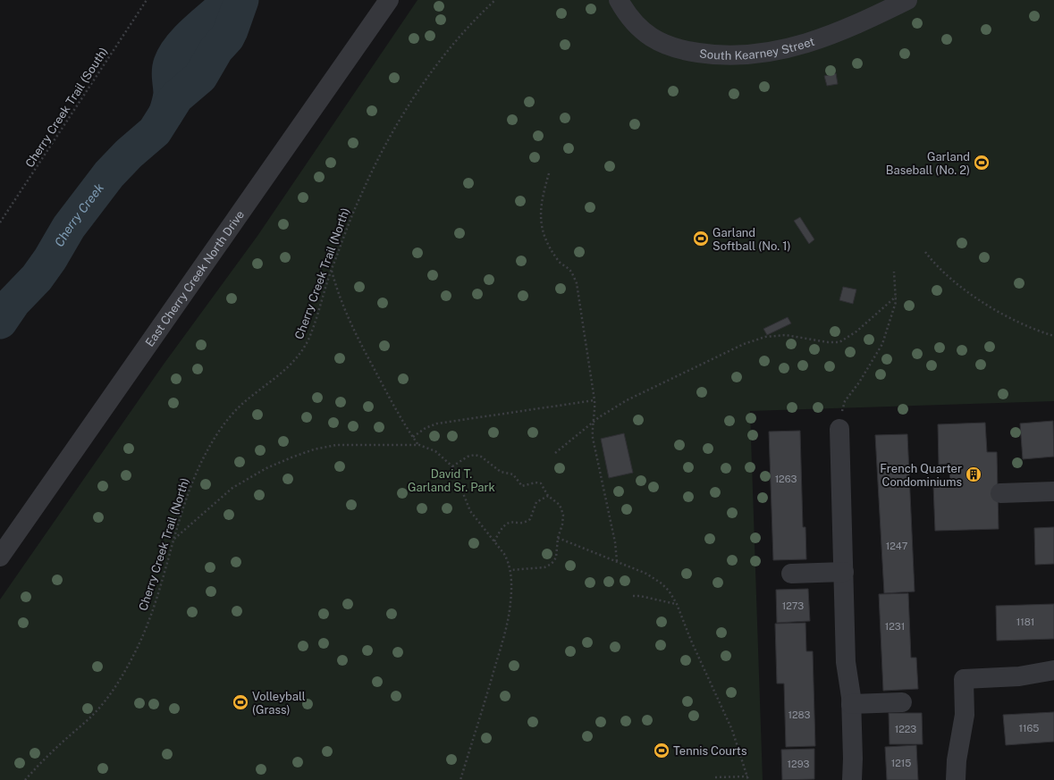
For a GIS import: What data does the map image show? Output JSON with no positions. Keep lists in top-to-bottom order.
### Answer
{
  "streets": {
    "street": ["South Kearney Street", "East Cherry Creek North Drive"],
    "path": ["Cherry Creek Trail (South)", "Cherry Creek Trail (North)"]
  },
  "water": ["Cherry Creek"],
  "parks": ["David T. Garland Sr. Park"],
  "places": {
    "sports": [
      "Garland Baseball (No. 2)",
      "Garland Softball (No. 1)",
      "Volleyball (Grass)",
      "Tennis Courts"
    ],
    "building": ["French Quarter Condominiums"]
  },
  "house_numbers": [
    "1263",
    "1247",
    "1273",
    "1181",
    "1231",
    "1283",
    "1165",
    "1223",
    "1215",
    "1293"
  ]
}
